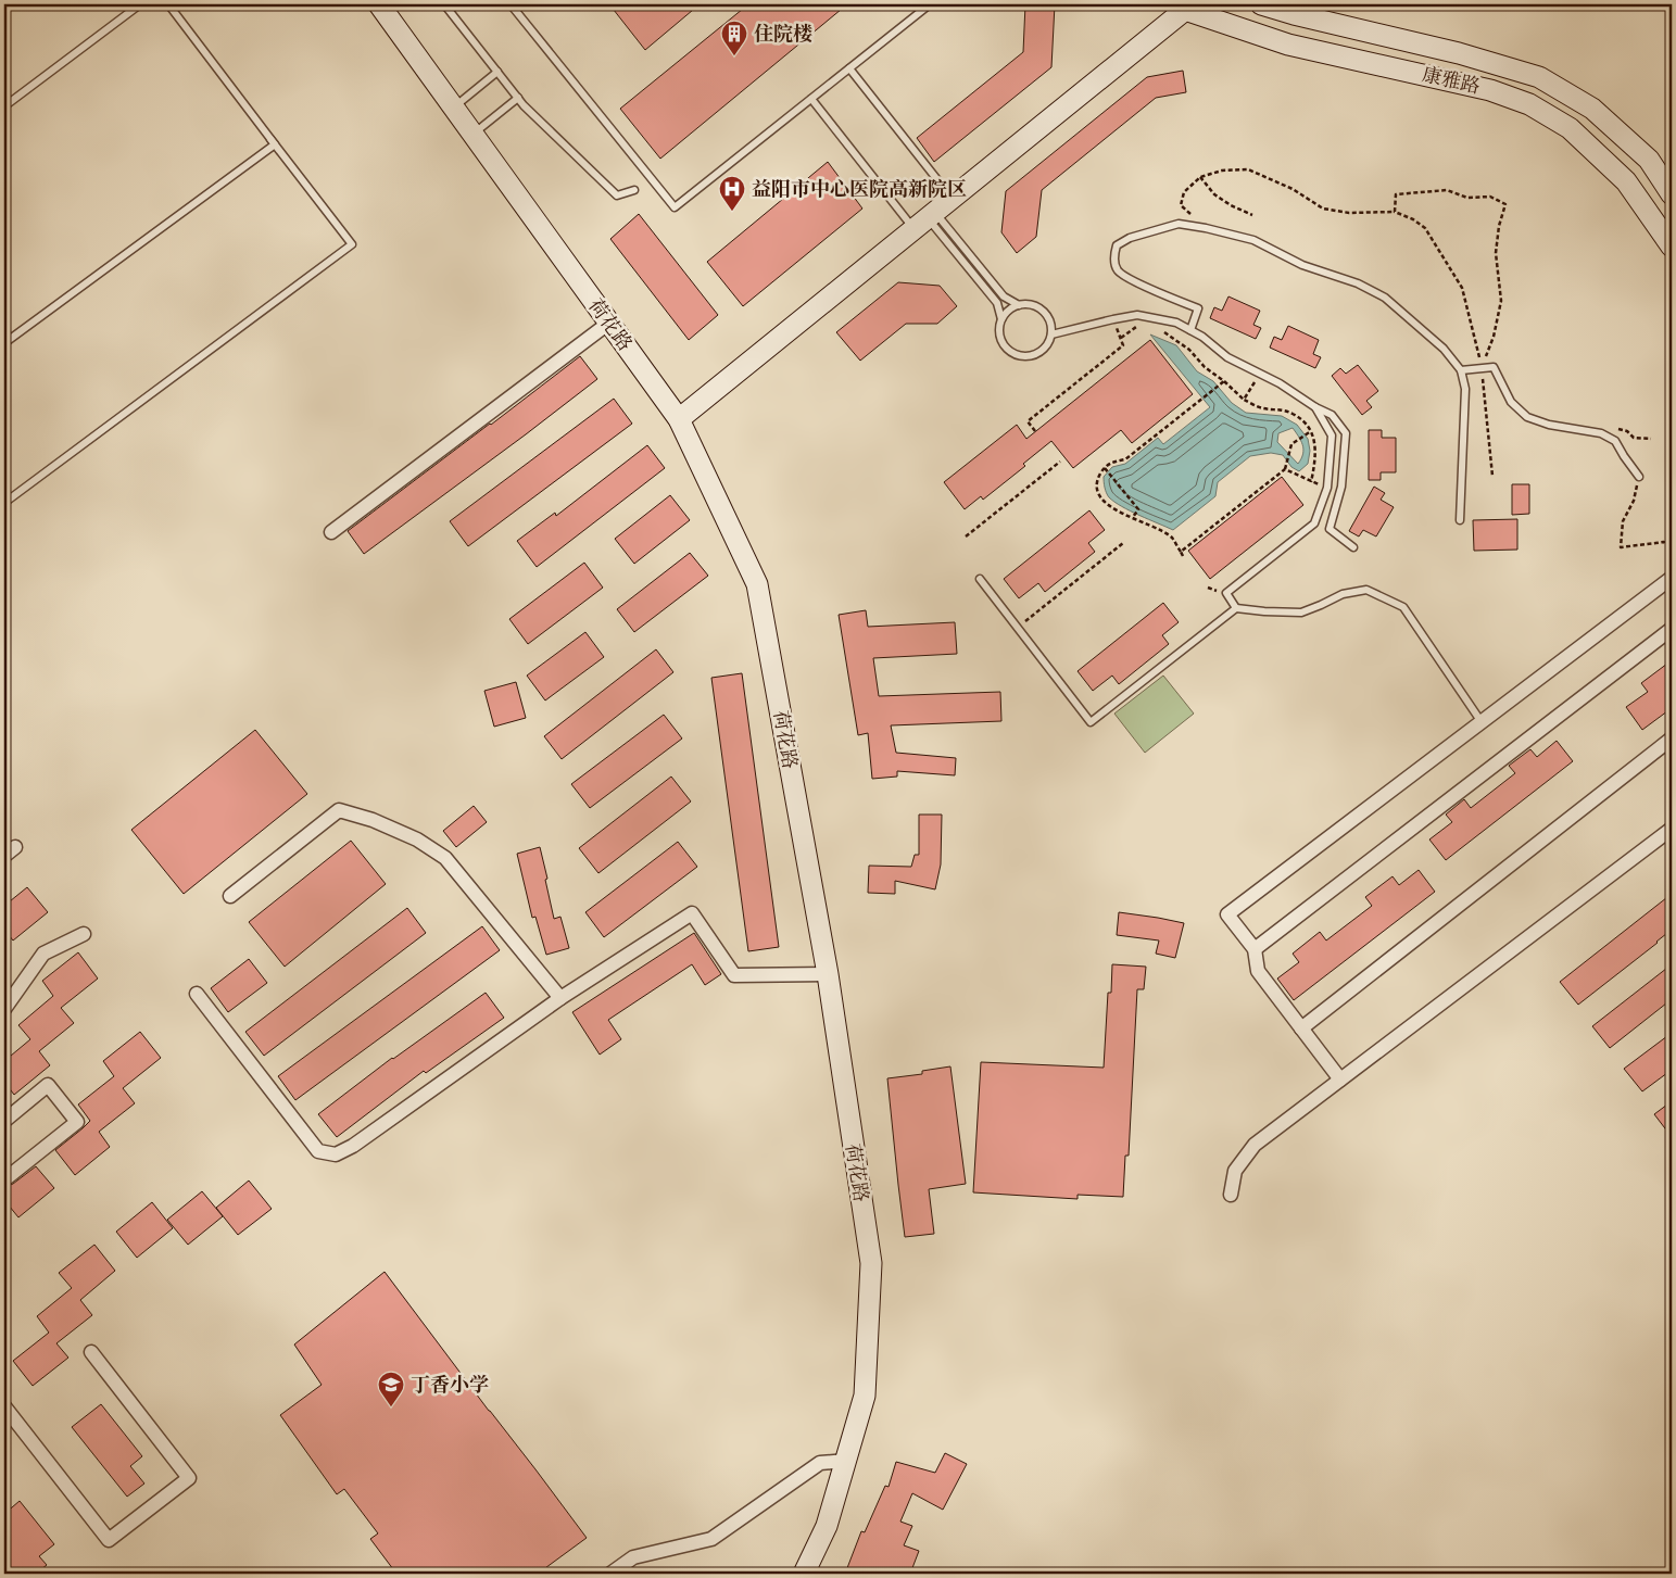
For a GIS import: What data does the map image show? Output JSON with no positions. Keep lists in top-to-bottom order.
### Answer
{
  "streets": {
    "street": ["康雅路", "荷花路"]
  },
  "places": {
    "building": ["住院楼"],
    "hospital": ["益阳市中心医院高新院区"],
    "school or university": ["丁香小学"]
  }
}
